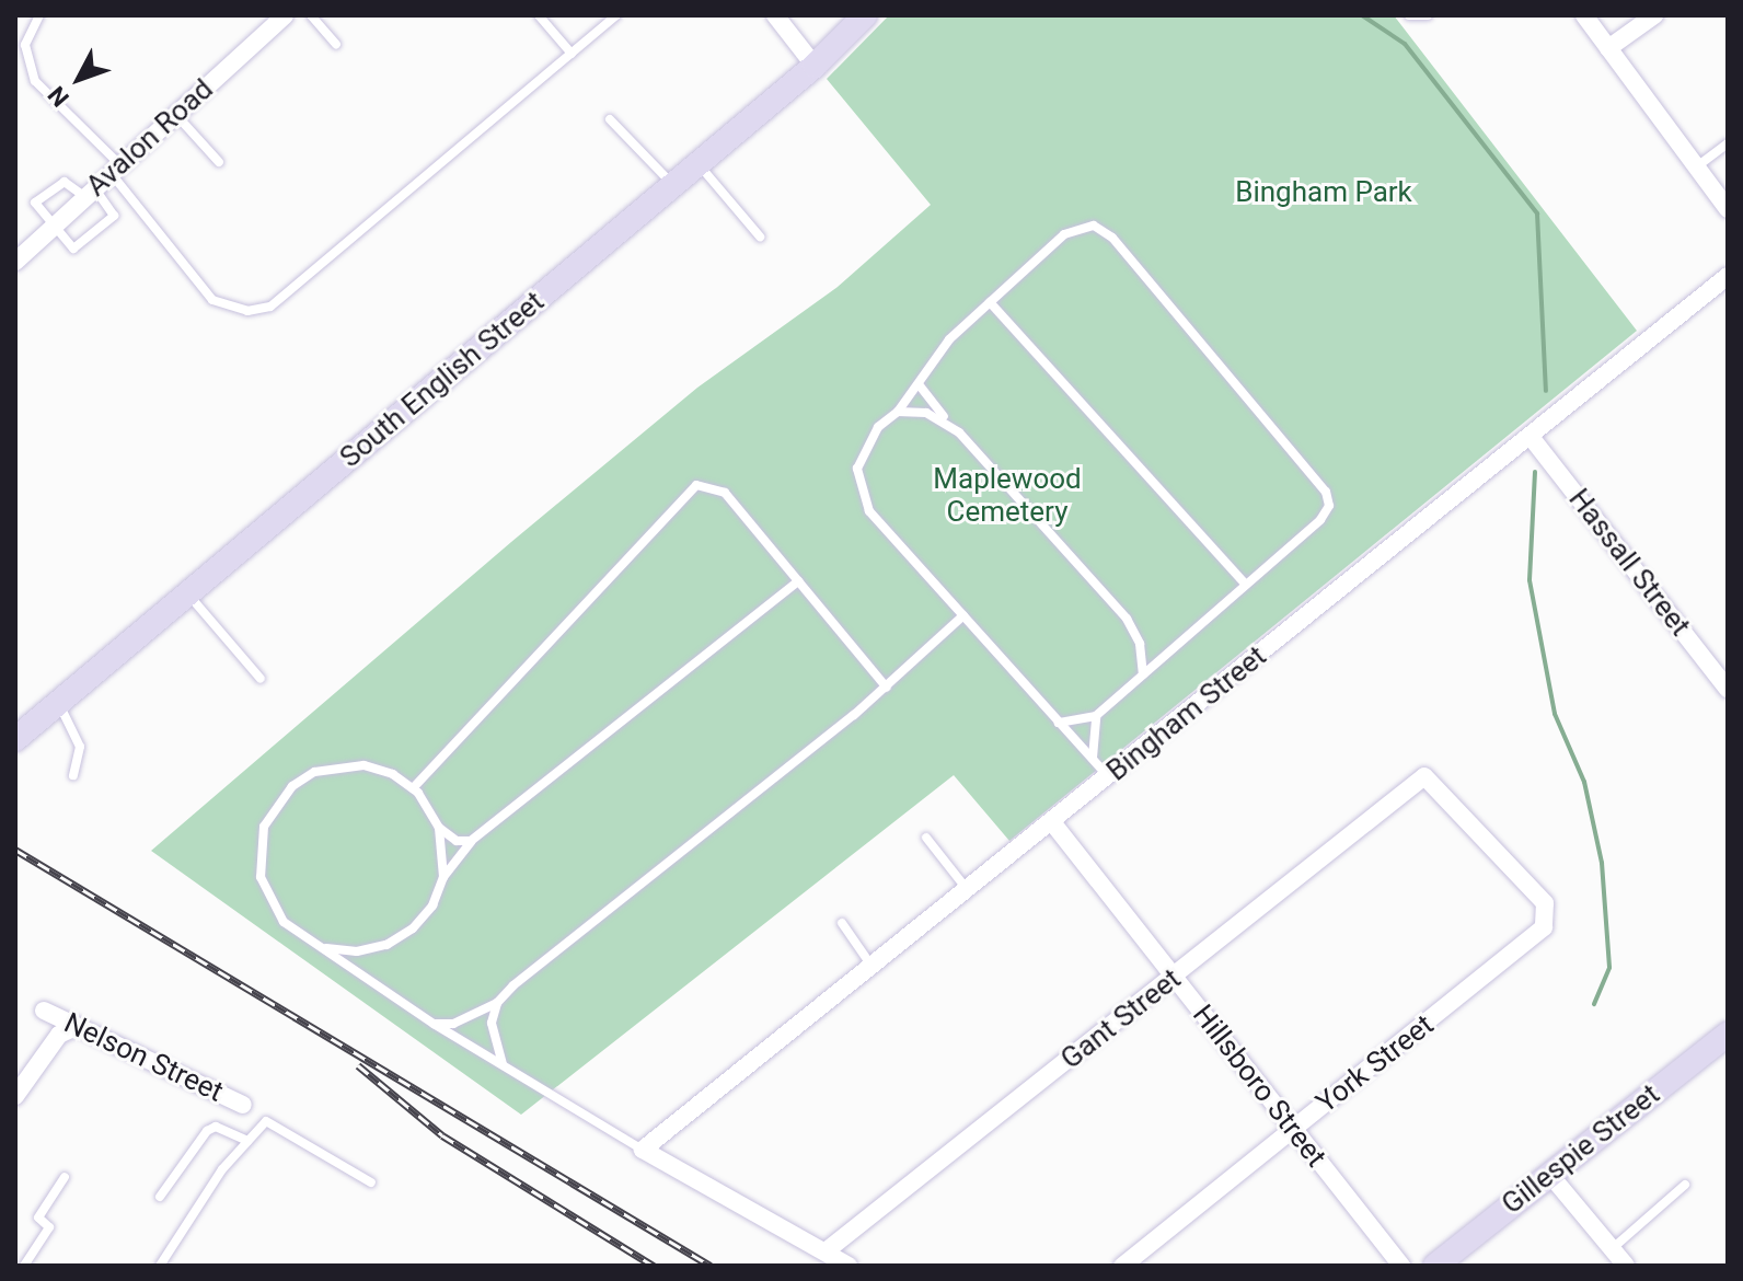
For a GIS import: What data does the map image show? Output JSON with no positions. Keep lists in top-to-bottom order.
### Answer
{
  "streets": {
    "street": [
      "Avalon Road",
      "South English Street",
      "Hassall Street",
      "Bingham Street",
      "Gant Street",
      "Nelson Street",
      "York Street",
      "Hillsboro Street",
      "Gillespie Street"
    ]
  },
  "crossings": [
    ["Hassall Street", "Bingham Street"],
    ["Bingham Street", "Hillsboro Street"],
    ["Gant Street", "York Street"],
    ["Gant Street", "Hillsboro Street"],
    ["York Street", "Hillsboro Street"]
  ],
  "parks": ["Bingham Park", "Maplewood Cemetery"],
  "north": "bottom left"
}
